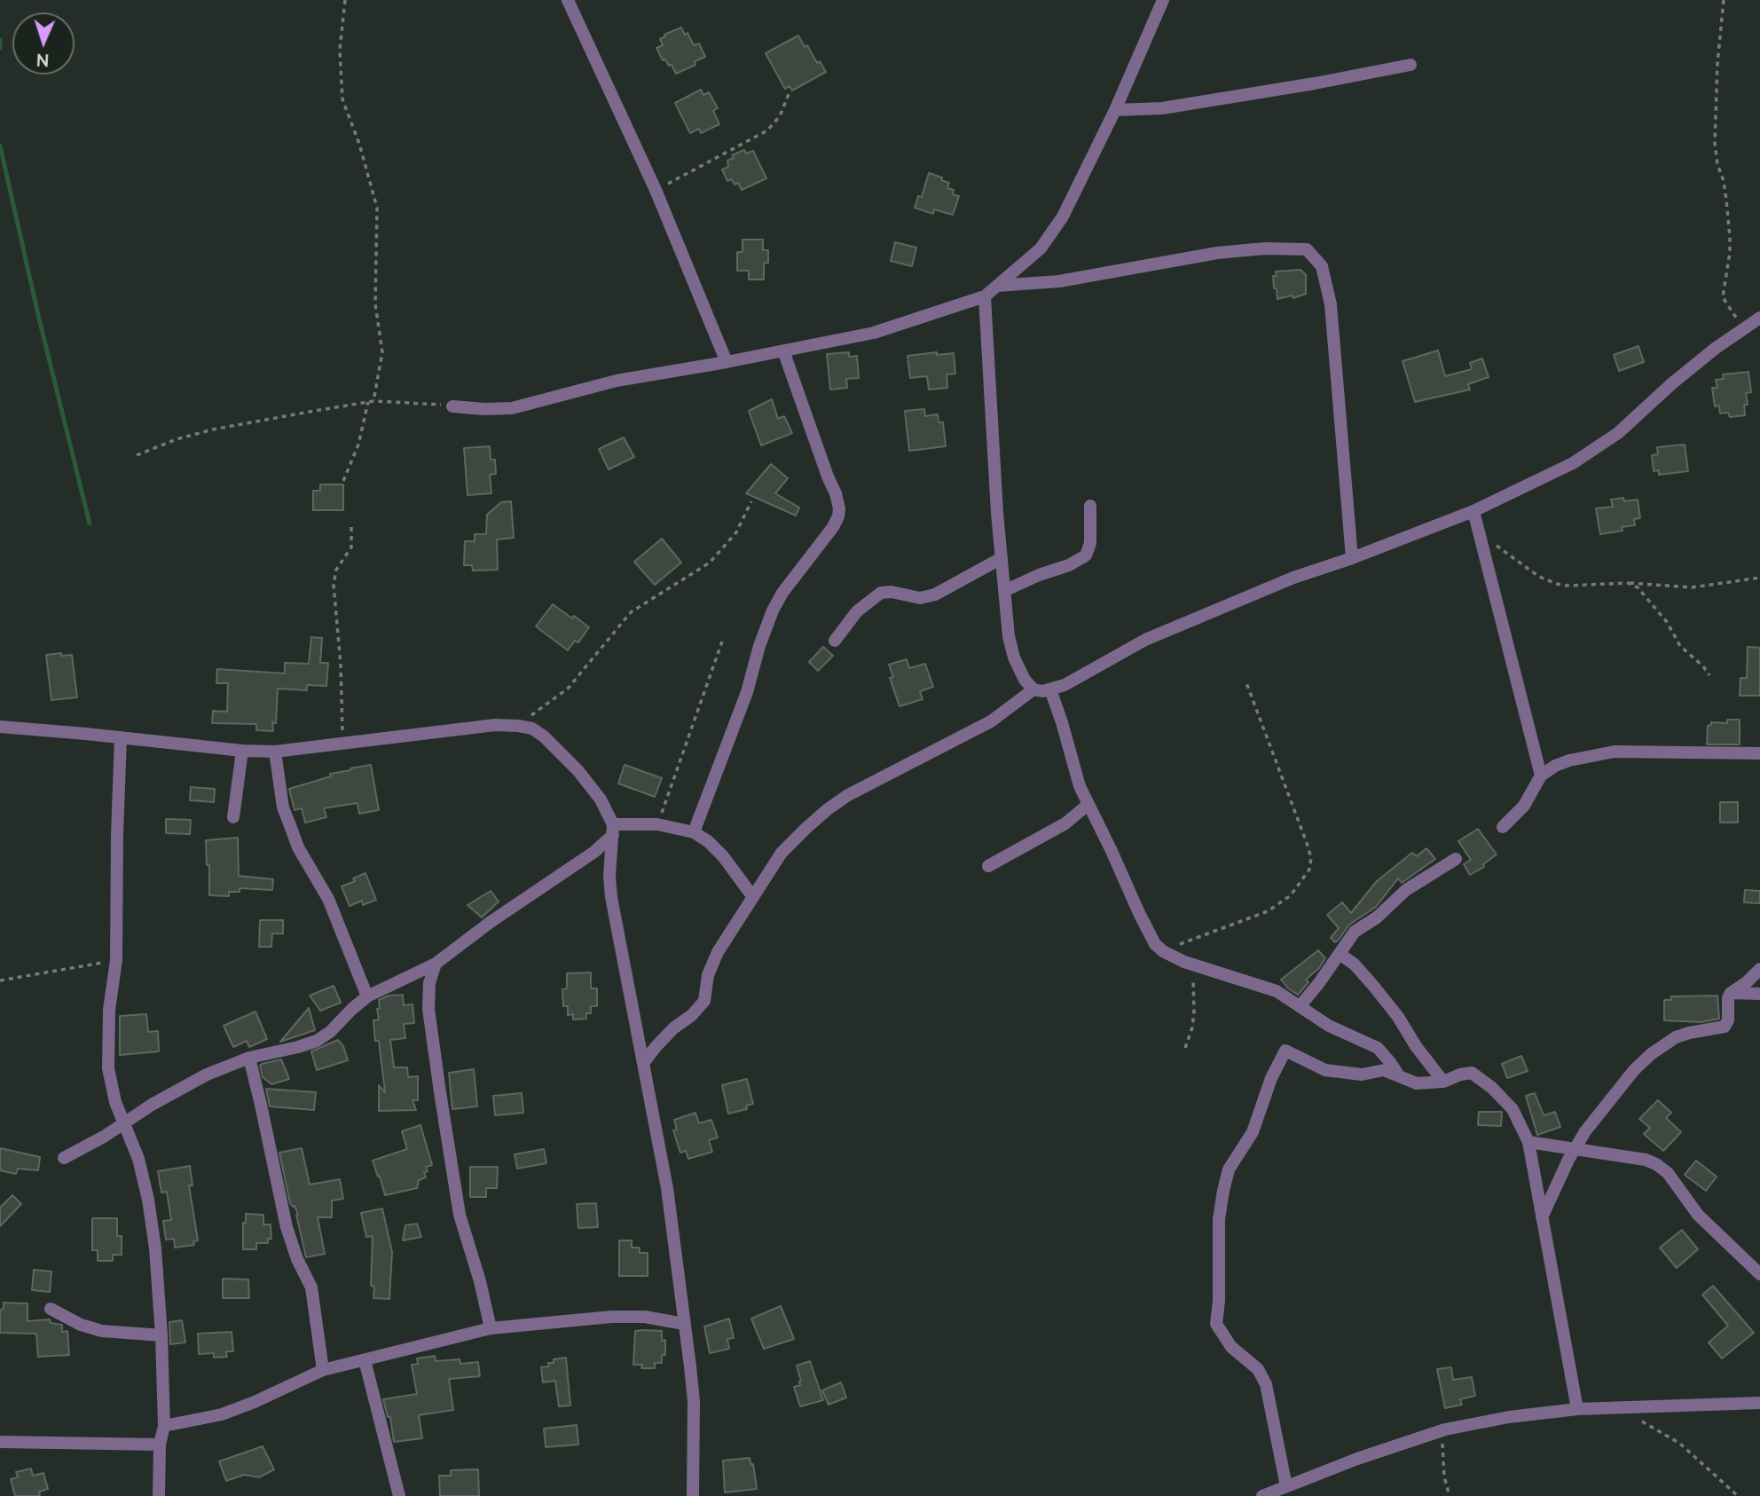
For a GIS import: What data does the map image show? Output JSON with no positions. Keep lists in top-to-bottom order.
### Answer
{
  "north": "bottom"
}
